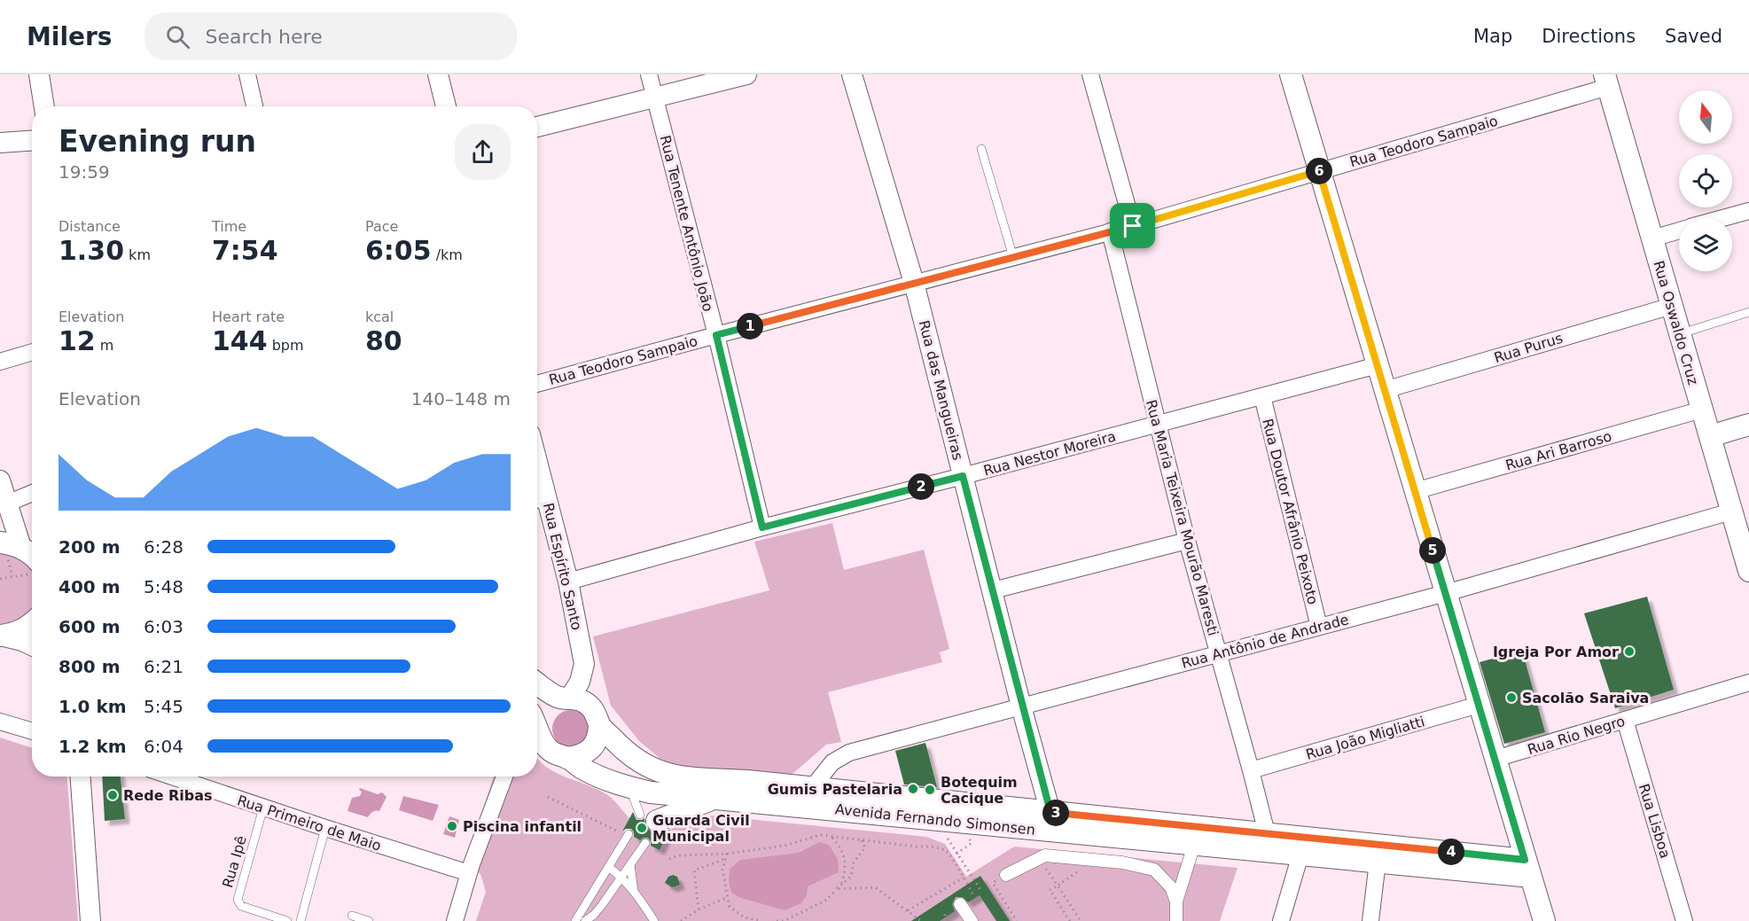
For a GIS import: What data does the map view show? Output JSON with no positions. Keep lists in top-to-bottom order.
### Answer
{
  "streets": {
    "main road": ["Rua Oswaldo Cruz", "Avenida Fernando Simonsen"],
    "street": [
      "Rua Teodoro Sampaio",
      "Rua Tenente Antônio João",
      "Rua Purus",
      "Rua das Mangueiras",
      "Rua Ari Barroso",
      "Rua Nestor Moreira",
      "Rua Doutor Afrânio Peixoto",
      "Rua Maria Teixeira Mourão Maresti",
      "Rua Espírito Santo",
      "Rua Antônio de Andrade",
      "Rua Rio Negro",
      "Rua João Migliatti",
      "Rua Lisboa",
      "Rua Primeiro de Maio"
    ],
    "lane": ["Rua Ipê"]
  },
  "crossings": [
    ["Rua Teodoro Sampaio", "Rua Tenente Antônio João"],
    ["Rua Teodoro Sampaio", "Rua Oswaldo Cruz"],
    ["Rua Teodoro Sampaio", "Rua das Mangueiras"],
    ["Rua Teodoro Sampaio", "Rua Maria Teixeira Mourão Maresti"],
    ["Rua Tenente Antônio João", "Rua Nestor Moreira"],
    ["Rua Oswaldo Cruz", "Rua Purus"],
    ["Rua Oswaldo Cruz", "Rua Ari Barroso"],
    ["Rua Oswaldo Cruz", "Rua Antônio de Andrade"],
    ["Rua das Mangueiras", "Rua Nestor Moreira"],
    ["Rua das Mangueiras", "Rua Antônio de Andrade"],
    ["Rua das Mangueiras", "Avenida Fernando Simonsen"],
    ["Rua Nestor Moreira", "Rua Doutor Afrânio Peixoto"],
    ["Rua Nestor Moreira", "Rua Maria Teixeira Mourão Maresti"],
    ["Rua Nestor Moreira", "Rua Espírito Santo"],
    ["Rua Doutor Afrânio Peixoto", "Rua Antônio de Andrade"],
    ["Rua Maria Teixeira Mourão Maresti", "Rua Antônio de Andrade"],
    ["Rua Maria Teixeira Mourão Maresti", "Rua João Migliatti"],
    ["Rua Maria Teixeira Mourão Maresti", "Avenida Fernando Simonsen"],
    ["Rua Espírito Santo", "Avenida Fernando Simonsen"],
    ["Rua Antônio de Andrade", "Avenida Fernando Simonsen"],
    ["Rua Rio Negro", "Rua Lisboa"],
    ["Rua Primeiro de Maio", "Rua Ipê"]
  ],
  "places": [
    "Igreja Por Amor",
    "Sacolão Saraiva",
    "Gumis Pastelaria",
    "Botequim Cacique",
    "Rede Ribas",
    "Piscina infantil",
    "Guarda Civil Municipal"
  ],
  "north": "top",
  "page": {
    "header": "Milers",
    "search": "Search here",
    "nav": ["Map", "Directions", "Saved"],
    "heading": ["Evening run", "19:59"],
    "pins": [
      "6",
      "1",
      "2",
      "5",
      "3",
      "4"
    ],
    "stats": [
      ["Distance", "1.30 km"],
      ["Time", "7:54"],
      ["Pace", "6:05 /km"],
      ["Elevation", "12 m"],
      ["Heart rate", "144 bpm"],
      ["kcal", "80"]
    ],
    "chart": ["Elevation", "140–148 m"],
    "list": [
      {
        "name": "200 m",
        "note": "6:28"
      },
      {
        "name": "400 m",
        "note": "5:48"
      },
      {
        "name": "600 m",
        "note": "6:03"
      },
      {
        "name": "800 m",
        "note": "6:21"
      },
      {
        "name": "1.0 km",
        "note": "5:45"
      },
      {
        "name": "1.2 km",
        "note": "6:04"
      }
    ]
  }
}
